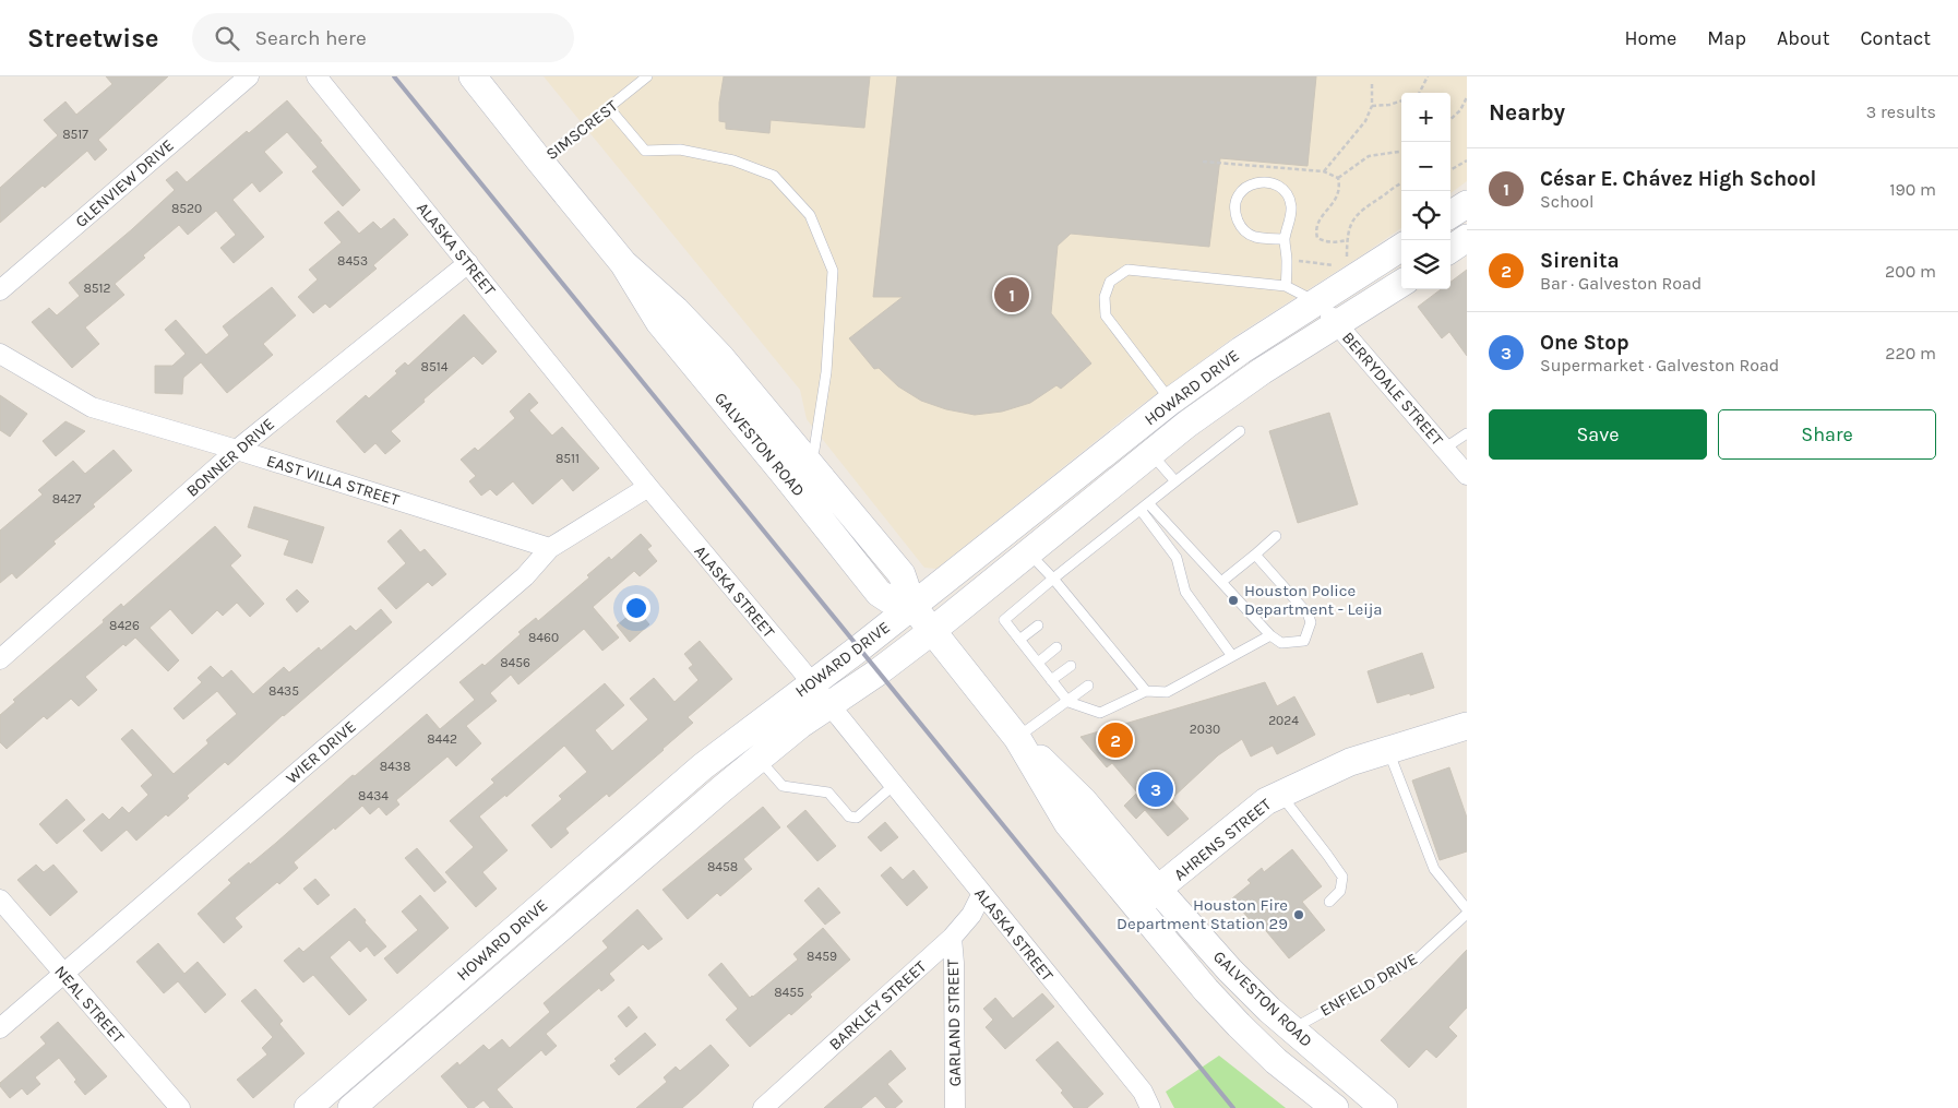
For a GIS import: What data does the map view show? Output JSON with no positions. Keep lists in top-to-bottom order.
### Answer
{
  "streets": {
    "main road": ["HOWARD DRIVE", "GALVESTON ROAD", "AHRENS STREET"],
    "street": [
      "GLENVIEW DRIVE",
      "ALASKA STREET",
      "BERRYDALE STREET",
      "BONNER DRIVE",
      "EAST VILLA STREET",
      "WIER DRIVE",
      "NEAL STREET",
      "BARKLEY STREET",
      "GARLAND STREET"
    ],
    "lane": ["SIMSCREST", "ENFIELD DRIVE"]
  },
  "crossings": [
    ["SIMSCREST", "GALVESTON ROAD"],
    ["ALASKA STREET", "HOWARD DRIVE"],
    ["ALASKA STREET", "BONNER DRIVE"],
    ["ALASKA STREET", "WIER DRIVE"],
    ["ALASKA STREET", "BARKLEY STREET"],
    ["HOWARD DRIVE", "BERRYDALE STREET"],
    ["HOWARD DRIVE", "GALVESTON ROAD"],
    ["GALVESTON ROAD", "AHRENS STREET"],
    ["GALVESTON ROAD", "ENFIELD DRIVE"],
    ["BONNER DRIVE", "EAST VILLA STREET"],
    ["EAST VILLA STREET", "WIER DRIVE"],
    ["WIER DRIVE", "NEAL STREET"],
    ["BARKLEY STREET", "GARLAND STREET"]
  ],
  "places": ["Houston Police Department - Leija", "Houston Fire Department Station 29"],
  "house_numbers": [
    "8517",
    "8520",
    "8453",
    "8512",
    "8514",
    "8511",
    "8427",
    "8426",
    "8460",
    "8456",
    "8435",
    "2024",
    "2030",
    "8442",
    "8438",
    "8434",
    "8458",
    "8459",
    "8455"
  ],
  "page": {
    "header": "Streetwise",
    "search": "Search here",
    "nav": [
      "Home",
      "Map",
      "About",
      "Contact"
    ],
    "heading": ["Nearby", "3 results"],
    "map_buttons": ["+", "−"],
    "list": [
      {
        "mark": "1",
        "name": "César E. Chávez High School",
        "note": "School",
        "value": "190 m"
      },
      {
        "mark": "2",
        "name": "Sirenita",
        "note": "Bar · Galveston Road",
        "value": "200 m"
      },
      {
        "mark": "3",
        "name": "One Stop",
        "note": "Supermarket · Galveston Road",
        "value": "220 m"
      }
    ],
    "pins": ["1", "2", "3"],
    "buttons": ["Save", "Share"]
  }
}
